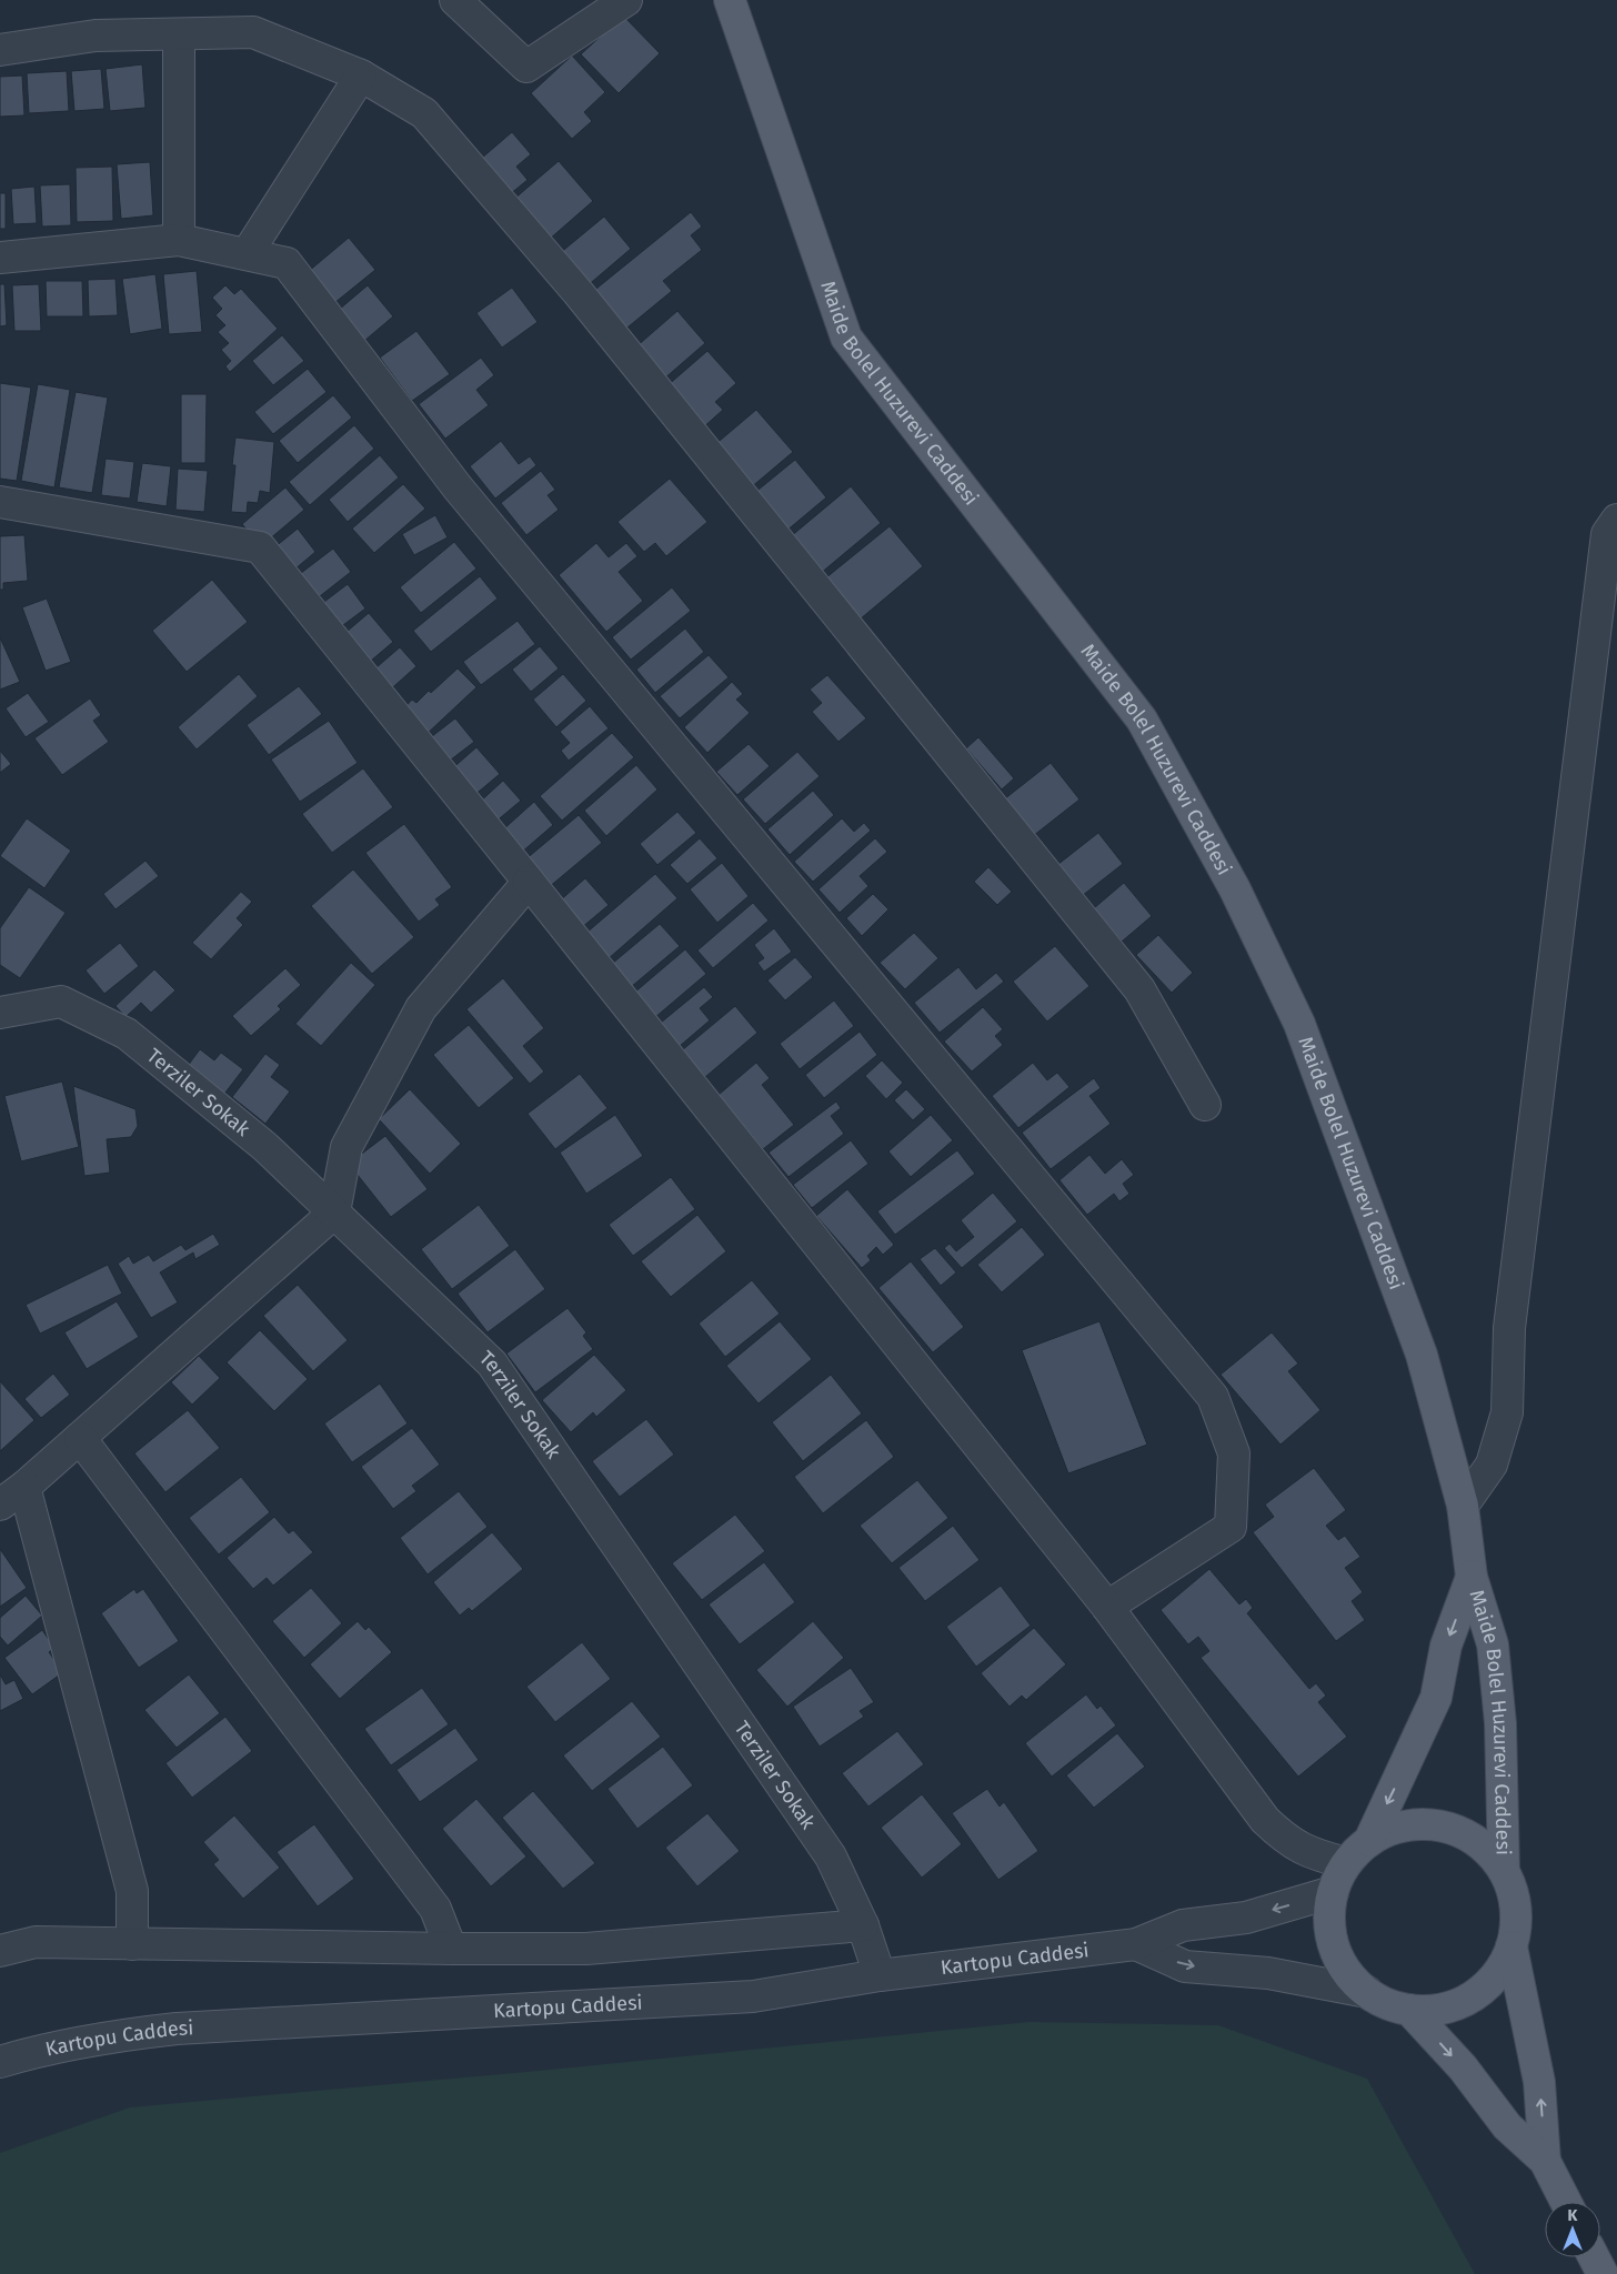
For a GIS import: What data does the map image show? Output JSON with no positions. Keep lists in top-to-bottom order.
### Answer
{
  "streets": {
    "main road": ["Maide Bolel Huzurevi Caddesi"],
    "street": ["Terziler Sokak", "Kartopu Caddesi"]
  },
  "crossings": [
    ["Maide Bolel Huzurevi Caddesi", "Kartopu Caddesi"],
    ["Terziler Sokak", "Kartopu Caddesi"]
  ],
  "north": "top"
}
